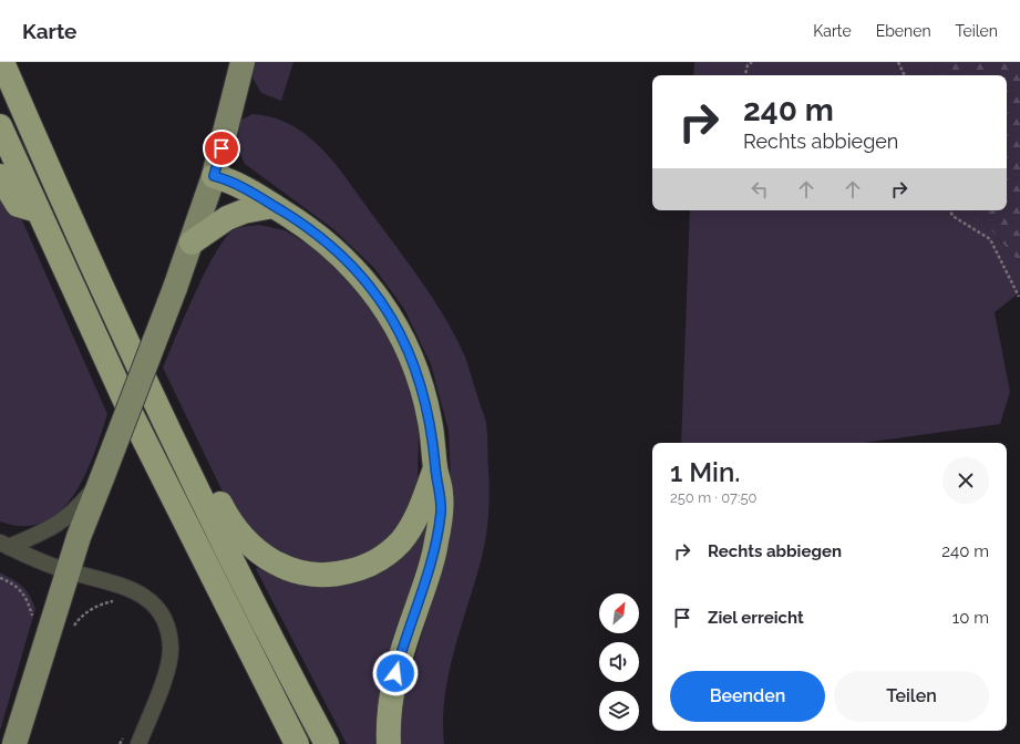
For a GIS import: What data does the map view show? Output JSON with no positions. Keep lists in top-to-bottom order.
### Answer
{
  "north": "top right",
  "page": {
    "header": "Karte",
    "nav": ["Karte", "Ebenen", "Teilen"],
    "turn": ["240 m", "Rechts abbiegen"],
    "heading": ["1 Min.", "250 m · 07:50"],
    "list": [
      {
        "name": "Rechts abbiegen",
        "value": "240 m"
      },
      {
        "name": "Ziel erreicht",
        "value": "10 m"
      }
    ],
    "buttons": ["Beenden", "Teilen"]
  }
}
